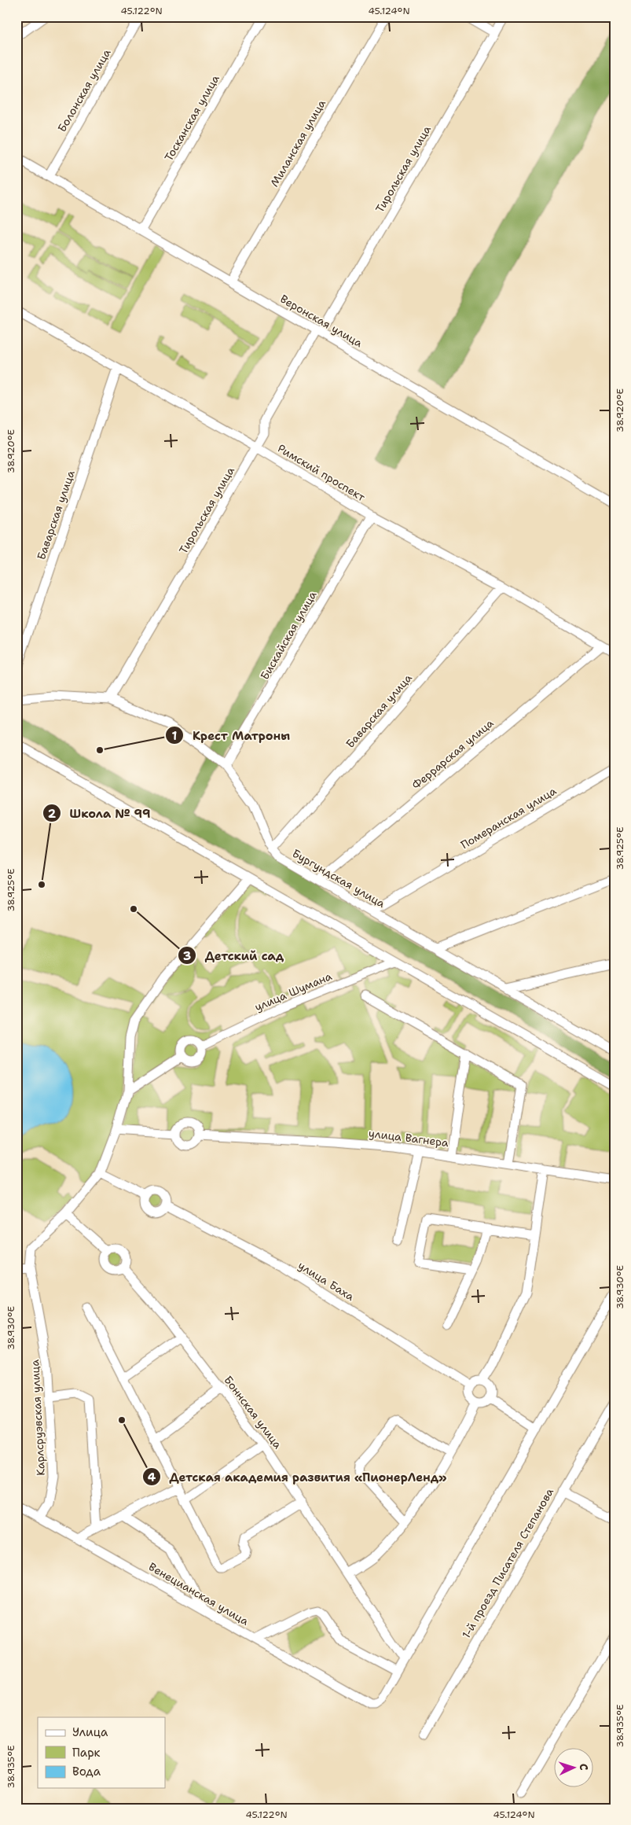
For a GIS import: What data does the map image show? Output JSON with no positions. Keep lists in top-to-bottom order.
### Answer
{
  "streets": {
    "street": [
      "Болонская улица",
      "Тосканская улица",
      "Миланская улица",
      "Тирольская улица",
      "Веронская улица",
      "Римский проспект",
      "Баварская улица",
      "Бискайская улица",
      "Феррарская улица",
      "Померанская улица",
      "Бургундская улица",
      "улица Шумана",
      "улица Вагнера",
      "улица Баха",
      "Боннская улица",
      "Карлсруэвская улица",
      "1-й проезд Писателя Степанова",
      "Венецианская улица"
    ]
  },
  "crossings": [
    ["Болонская улица", "Веронская улица"],
    ["Тосканская улица", "Веронская улица"],
    ["Миланская улица", "Веронская улица"],
    ["Тирольская улица", "Веронская улица"],
    ["Тирольская улица", "Римский проспект"],
    ["Тирольская улица", "Бургундская улица"],
    ["Римский проспект", "Баварская улица"],
    ["Римский проспект", "Бискайская улица"],
    ["Римский проспект", "Феррарская улица"],
    ["Баварская улица", "Бургундская улица"],
    ["Бискайская улица", "Бургундская улица"],
    ["Феррарская улица", "Бургундская улица"],
    ["Померанская улица", "Бургундская улица"],
    ["Карлсруэвская улица", "Венецианская улица"]
  ],
  "places": [
    "Крест Матроны",
    "Школа № 99",
    "Детский сад",
    "Детская академия развития «ПионерЛенд»"
  ],
  "legend": ["Улица", "Парк", "Вода"],
  "north": "right",
  "coordinates": [
    "45.122°N",
    "45.124°N",
    "38.920°E",
    "38.925°E",
    "38.930°E",
    "38.935°E"
  ]
}
